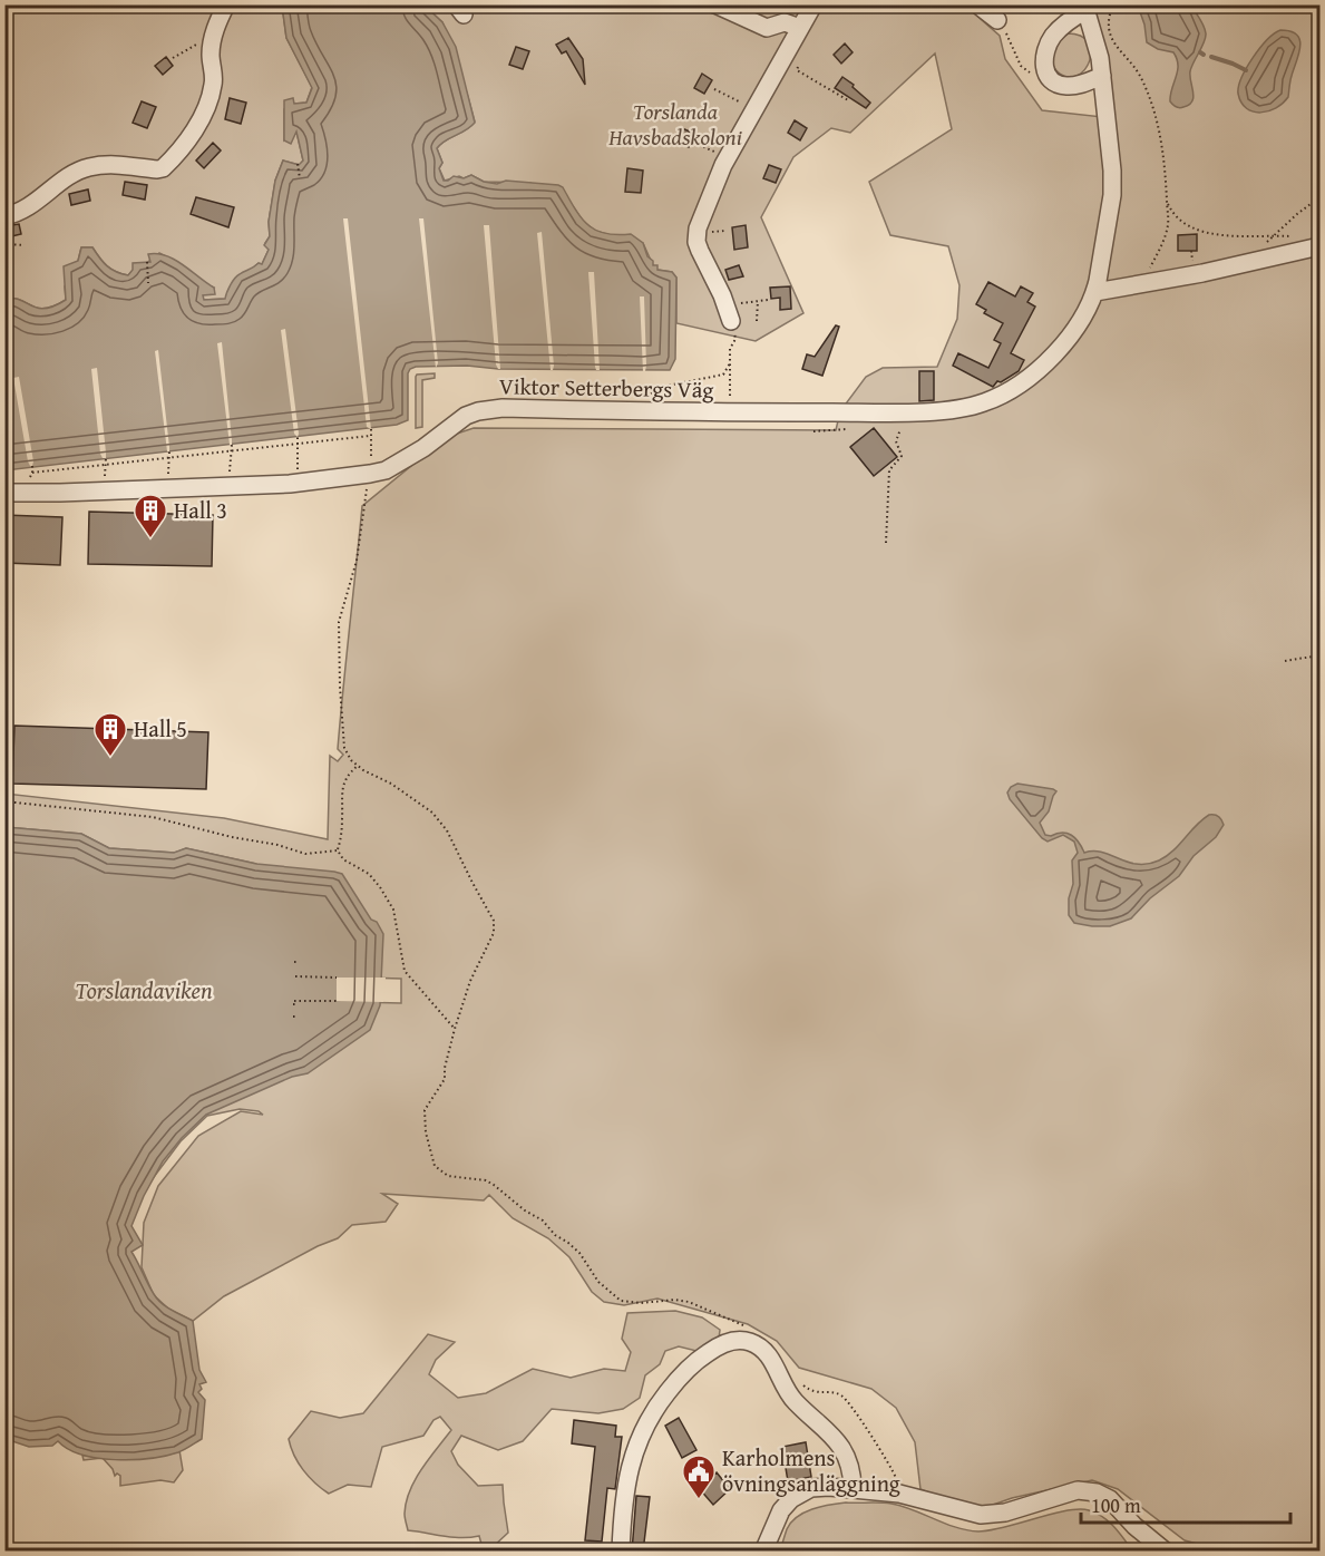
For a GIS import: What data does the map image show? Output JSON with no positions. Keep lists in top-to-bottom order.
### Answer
{
  "streets": {
    "street": ["Viktor Setterbergs Väg"]
  },
  "water": ["Torslandaviken"],
  "parks": ["Torslanda Havsbadskoloni"],
  "places": {
    "building": ["Hall 3", "Hall 5"],
    "public building": ["Karholmens övningsanläggning"]
  },
  "scale_bar": "100 m"
}
